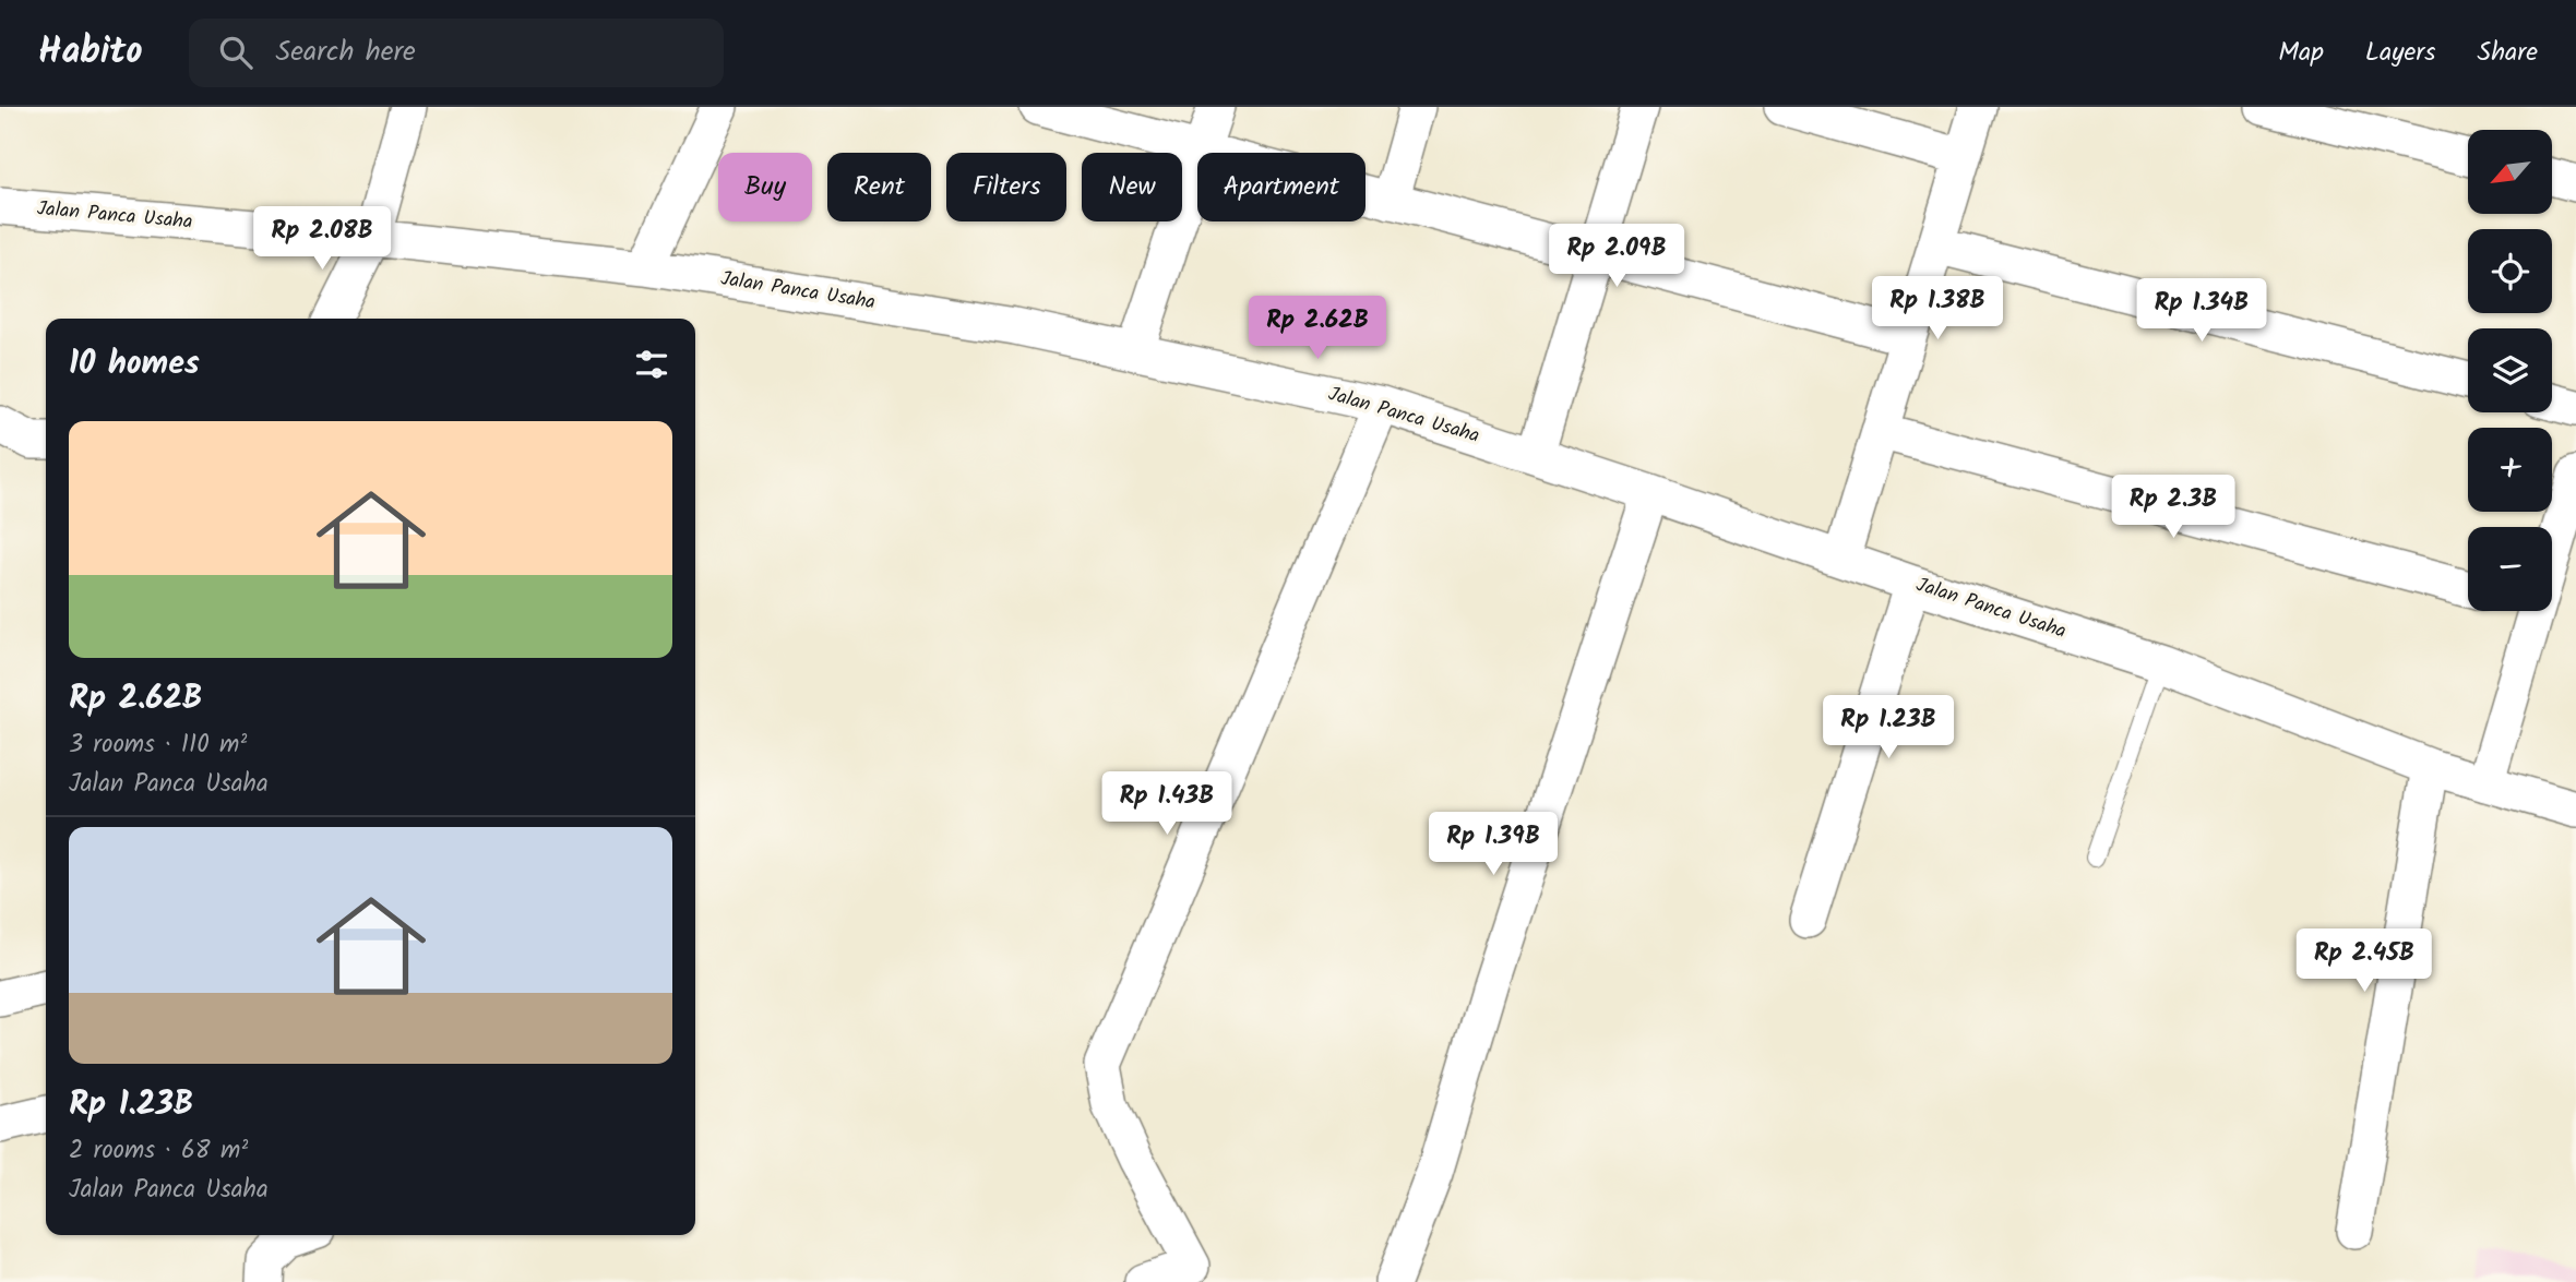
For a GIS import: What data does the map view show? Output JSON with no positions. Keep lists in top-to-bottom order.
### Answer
{
  "streets": {
    "street": ["Jalan Panca Usaha"]
  },
  "north": "bottom left",
  "page": {
    "header": "Habito",
    "search": "Search here",
    "nav": ["Map", "Layers", "Share"],
    "map_buttons": ["+", "−"],
    "chip": [
      "Buy",
      "Rent",
      "Filters",
      "New",
      "Apartment"
    ],
    "price": [
      "Rp 2.08B",
      "Rp 2.09B",
      "Rp 1.38B",
      "Rp 1.34B",
      "Rp 2.62B",
      "Rp 2.3B",
      "Rp 1.23B",
      "Rp 1.43B",
      "Rp 1.39B",
      "Rp 2.45B"
    ],
    "heading": "10 homes",
    "list": [
      {
        "name": "Rp 2.62B",
        "note": "3 rooms · 110 m² · Jalan Panca Usaha"
      },
      {
        "name": "Rp 1.23B",
        "note": "2 rooms · 68 m² · Jalan Panca Usaha"
      }
    ]
  }
}
